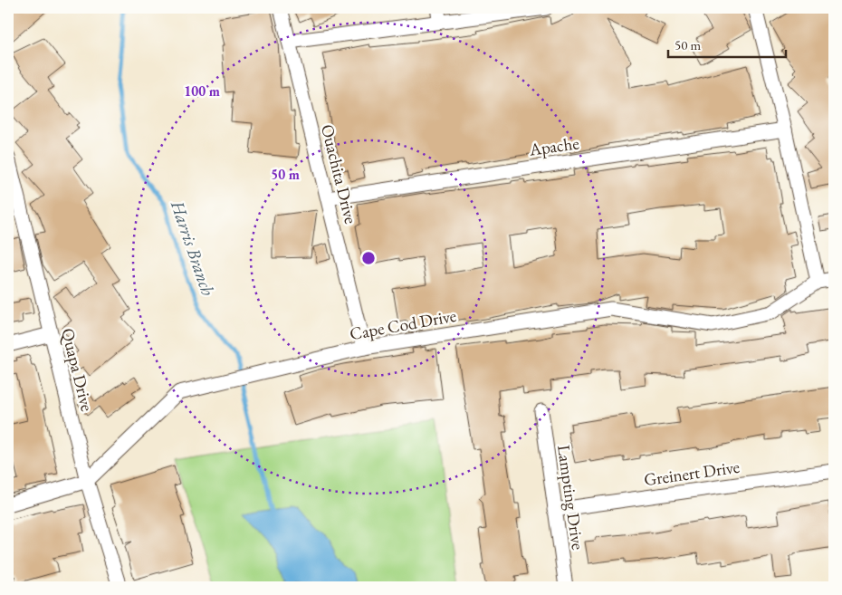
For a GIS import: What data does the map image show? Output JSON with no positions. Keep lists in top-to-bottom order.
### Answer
{
  "streets": {
    "street": [
      "Apache",
      "Ouachita Drive",
      "Cape Cod Drive",
      "Quapa Drive",
      "Greinert Drive",
      "Lampting Drive"
    ]
  },
  "crossings": [
    ["Apache", "Ouachita Drive"],
    ["Ouachita Drive", "Cape Cod Drive"],
    ["Cape Cod Drive", "Quapa Drive"],
    ["Greinert Drive", "Lampting Drive"]
  ],
  "water": ["Harris Branch"],
  "scale_bar": "50 m",
  "rings": ["100 m", "50 m"]
}
